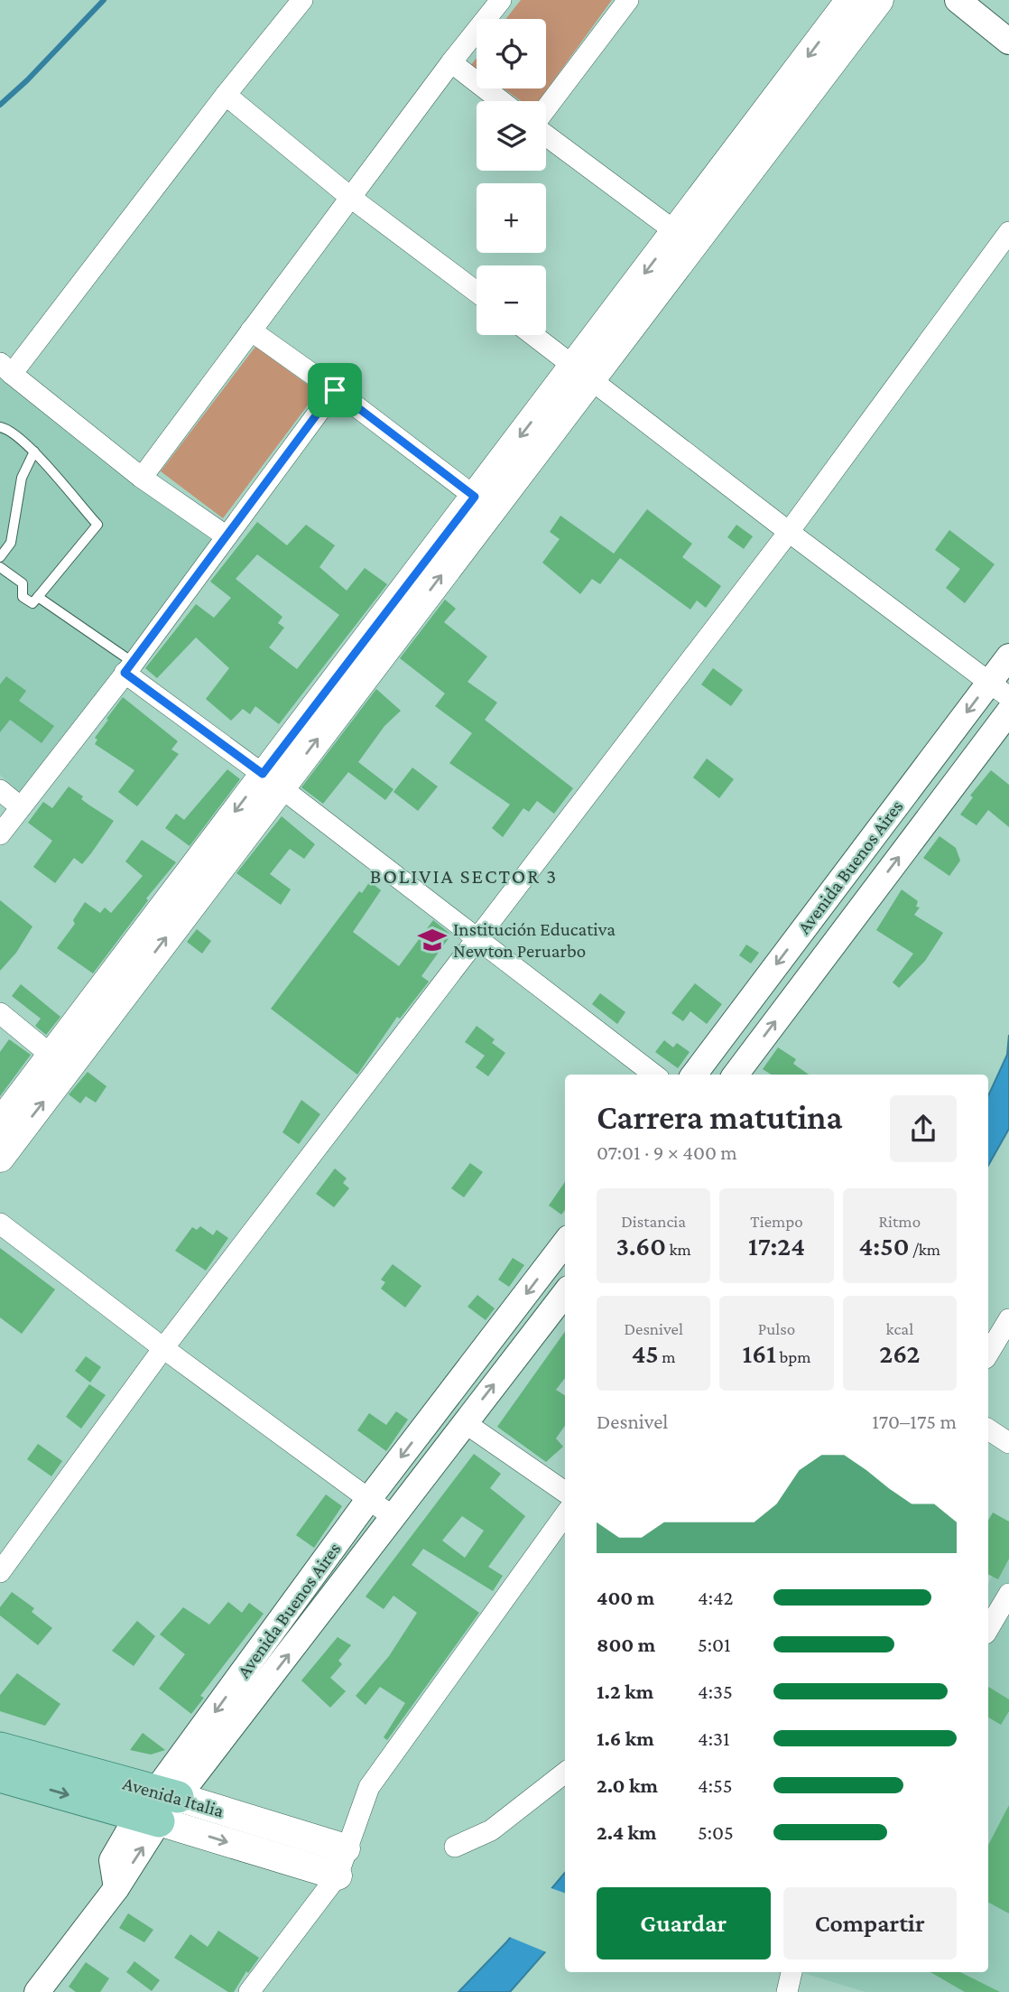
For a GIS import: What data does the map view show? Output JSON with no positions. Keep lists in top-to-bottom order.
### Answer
{
  "streets": {
    "main road": ["Avenida Italia"],
    "street": ["Avenida Buenos Aires"]
  },
  "crossings": [
    ["Avenida Buenos Aires", "Avenida Italia"]
  ],
  "districts": ["BOLIVIA SECTOR 3"],
  "places": {
    "school or university": ["Institución Educativa Newton Peruarbo"]
  },
  "page": {
    "map_buttons": ["+", "−"],
    "heading": ["Carrera matutina", "07:01 · 9 × 400 m"],
    "stats": [
      ["Distancia", "3.60 km"],
      ["Tiempo", "17:24"],
      ["Ritmo", "4:50 /km"],
      ["Desnivel", "45 m"],
      ["Pulso", "161 bpm"],
      ["kcal", "262"]
    ],
    "chart": ["Desnivel", "170–175 m"],
    "list": [
      {
        "name": "400 m",
        "note": "4:42"
      },
      {
        "name": "800 m",
        "note": "5:01"
      },
      {
        "name": "1.2 km",
        "note": "4:35"
      },
      {
        "name": "1.6 km",
        "note": "4:31"
      },
      {
        "name": "2.0 km",
        "note": "4:55"
      },
      {
        "name": "2.4 km",
        "note": "5:05"
      }
    ],
    "buttons": ["Guardar", "Compartir"]
  }
}
